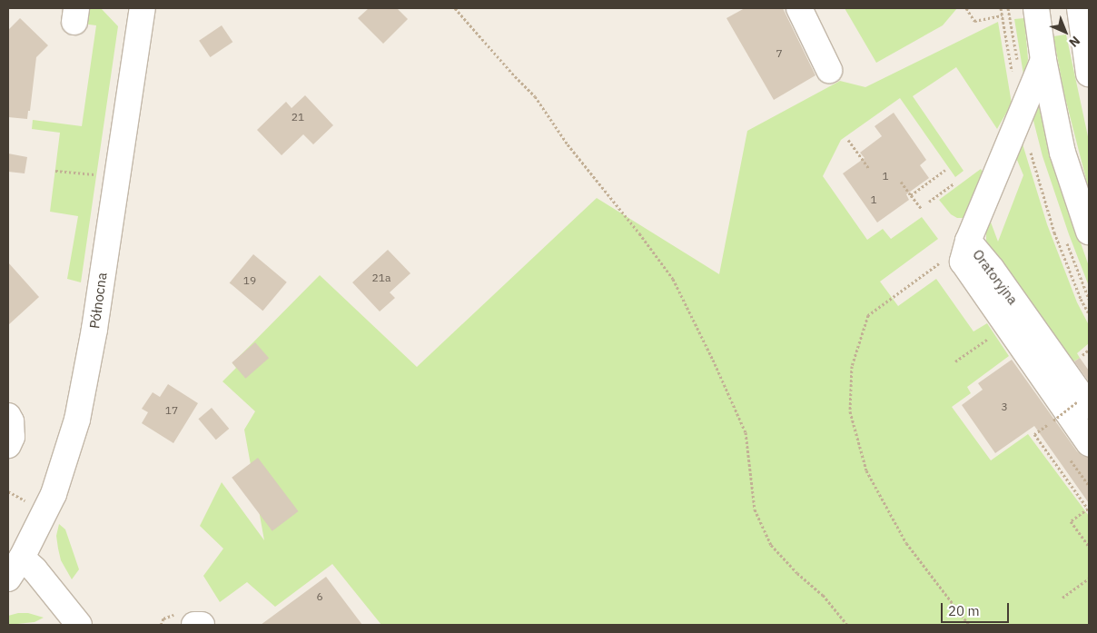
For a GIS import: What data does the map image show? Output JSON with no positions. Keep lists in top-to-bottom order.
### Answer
{
  "streets": {
    "street": ["Oratoryjna", "Północna"]
  },
  "house_numbers": [
    "7",
    "21",
    "1",
    "1",
    "21a",
    "19",
    "3",
    "17",
    "6"
  ],
  "scale_bar": "20 m",
  "north": "bottom right"
}
